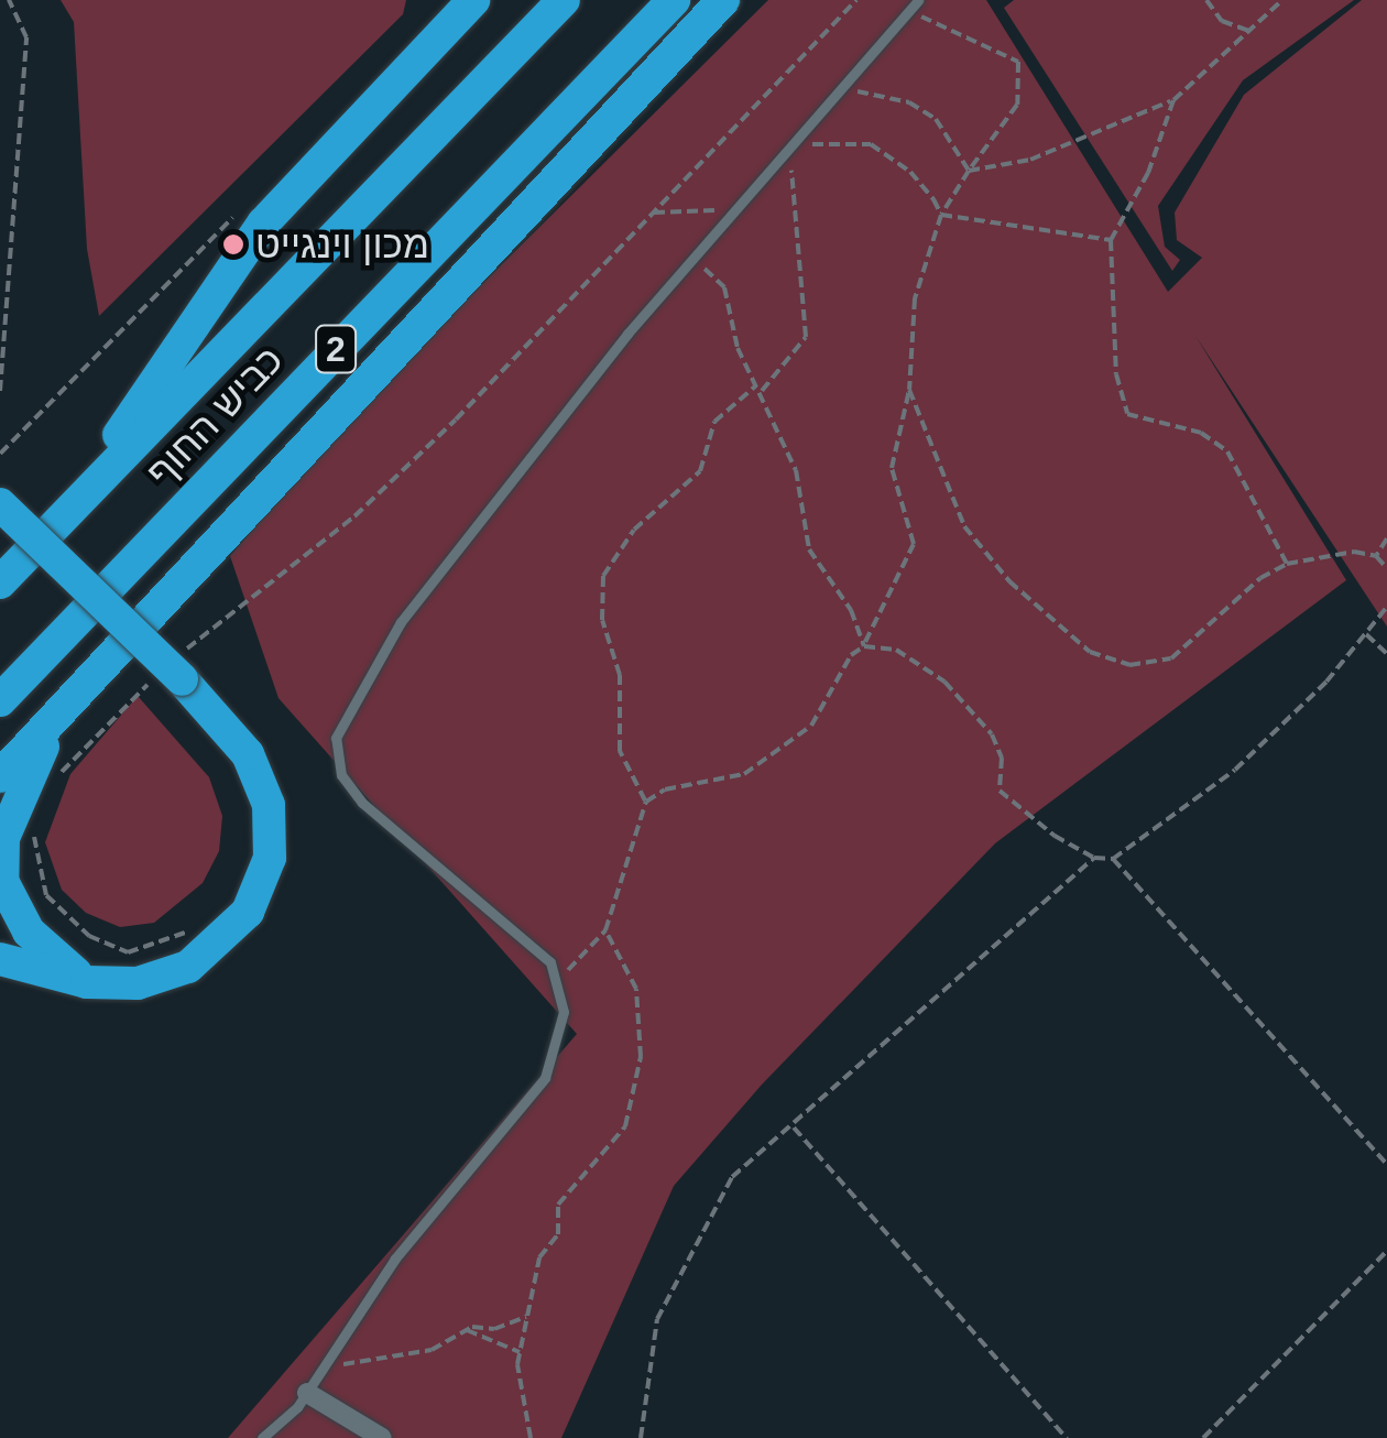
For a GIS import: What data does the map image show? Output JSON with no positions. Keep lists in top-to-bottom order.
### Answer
{
  "streets": {
    "highway": ["2", "כביש החוף"]
  },
  "places": ["מכון וינגייט"]
}
